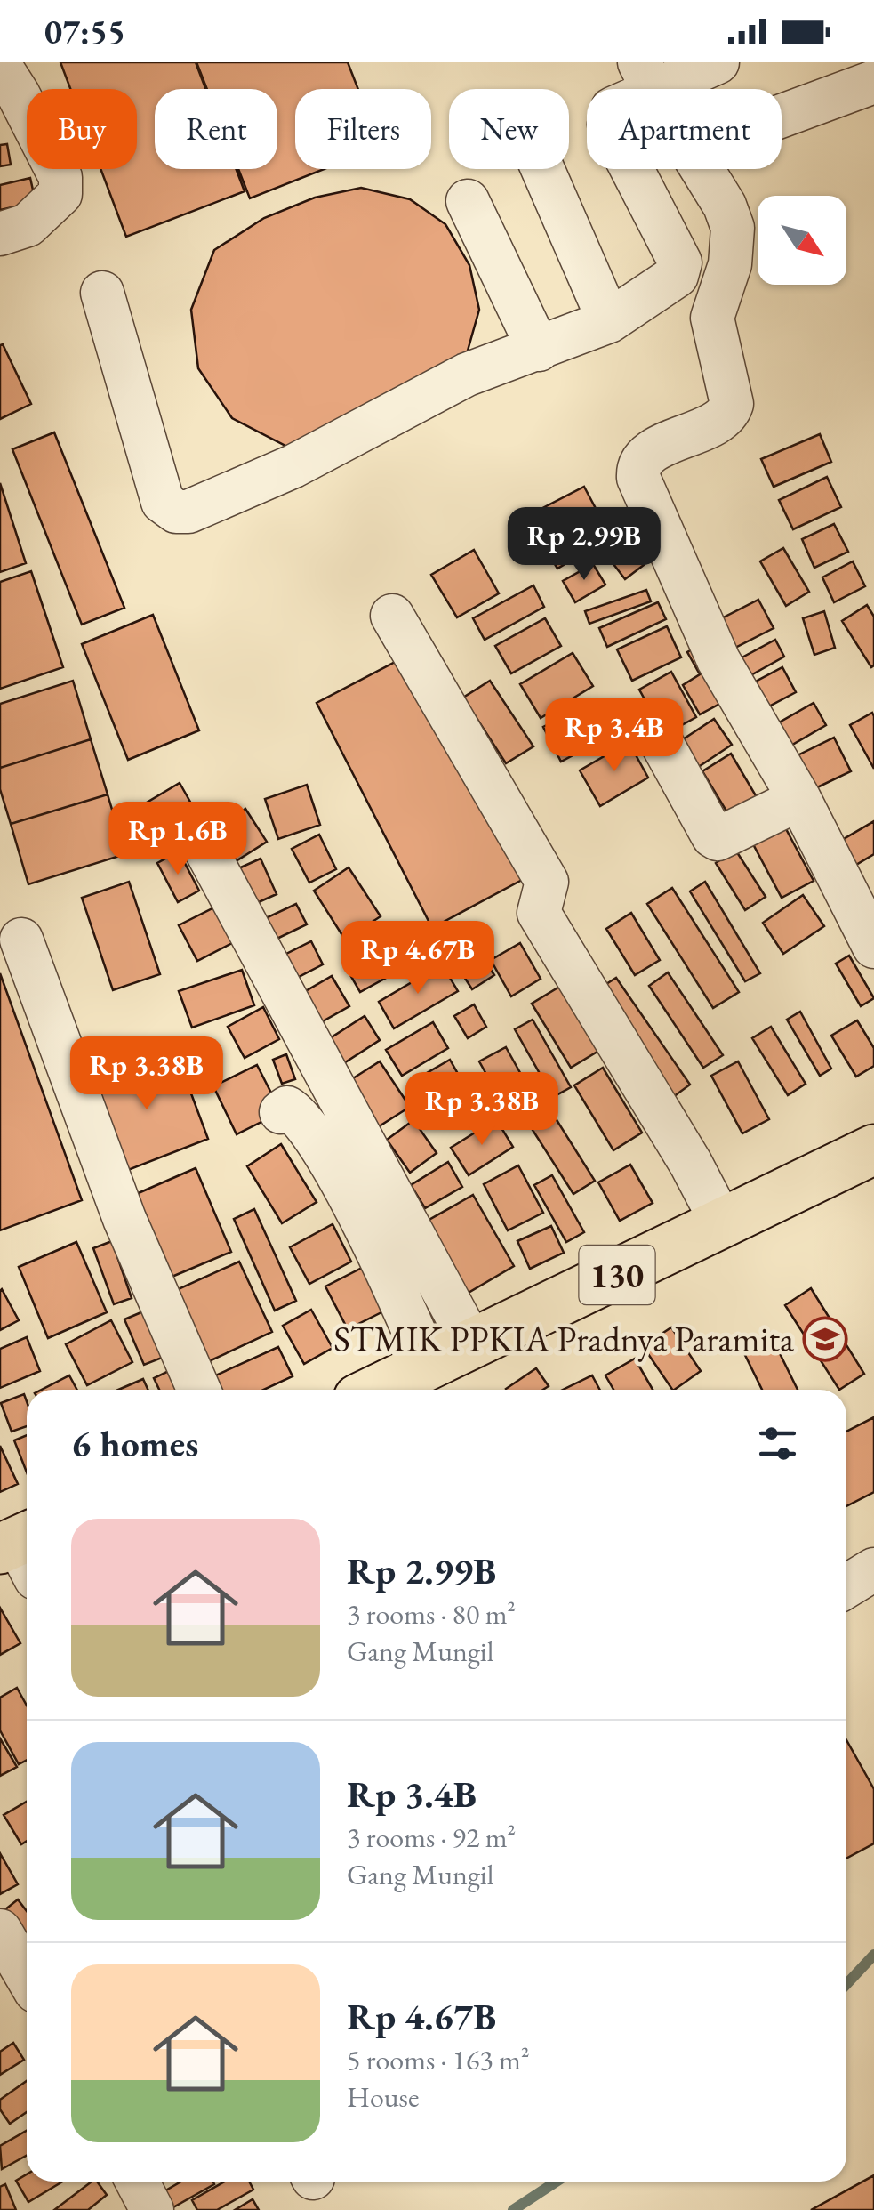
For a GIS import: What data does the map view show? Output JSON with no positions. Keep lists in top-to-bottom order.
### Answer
{
  "streets": {
    "main road": ["130"]
  },
  "places": {
    "school or university": ["STMIK PPKIA Pradnya Paramita"]
  },
  "north": "bottom right",
  "page": {
    "status": "07:55",
    "chip": [
      "Buy",
      "Rent",
      "Filters",
      "New",
      "Apartment"
    ],
    "price": [
      "Rp 2.99B",
      "Rp 3.4B",
      "Rp 1.6B",
      "Rp 4.67B",
      "Rp 3.38B",
      "Rp 3.38B"
    ],
    "heading": "6 homes",
    "list": [
      {
        "name": "Rp 2.99B",
        "note": "3 rooms · 80 m² · Gang Mungil"
      },
      {
        "name": "Rp 3.4B",
        "note": "3 rooms · 92 m² · Gang Mungil"
      },
      {
        "name": "Rp 4.67B",
        "note": "5 rooms · 163 m² · House"
      }
    ]
  }
}
